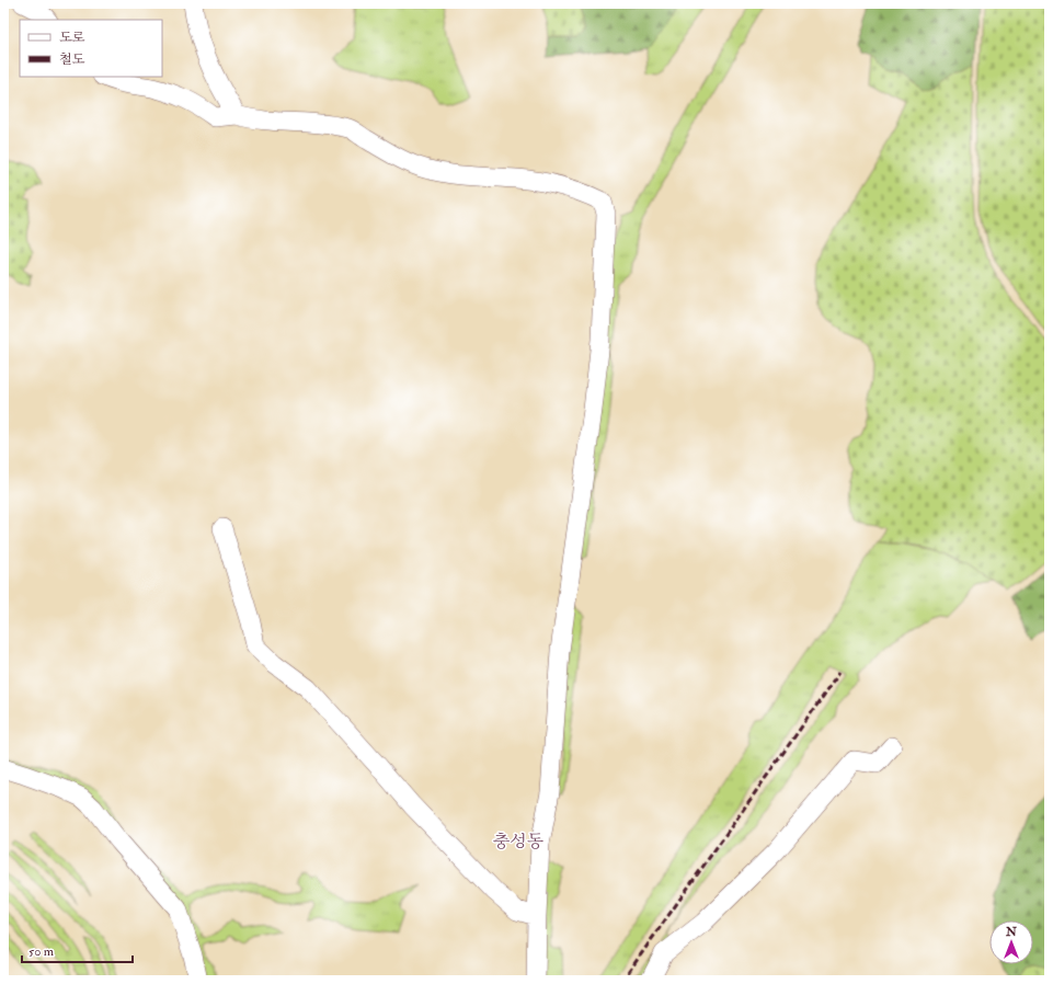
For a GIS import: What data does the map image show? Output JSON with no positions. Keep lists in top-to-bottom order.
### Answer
{
  "districts": ["충성동"],
  "legend": ["도로", "철도"],
  "scale_bar": "50 m",
  "north": "top"
}
